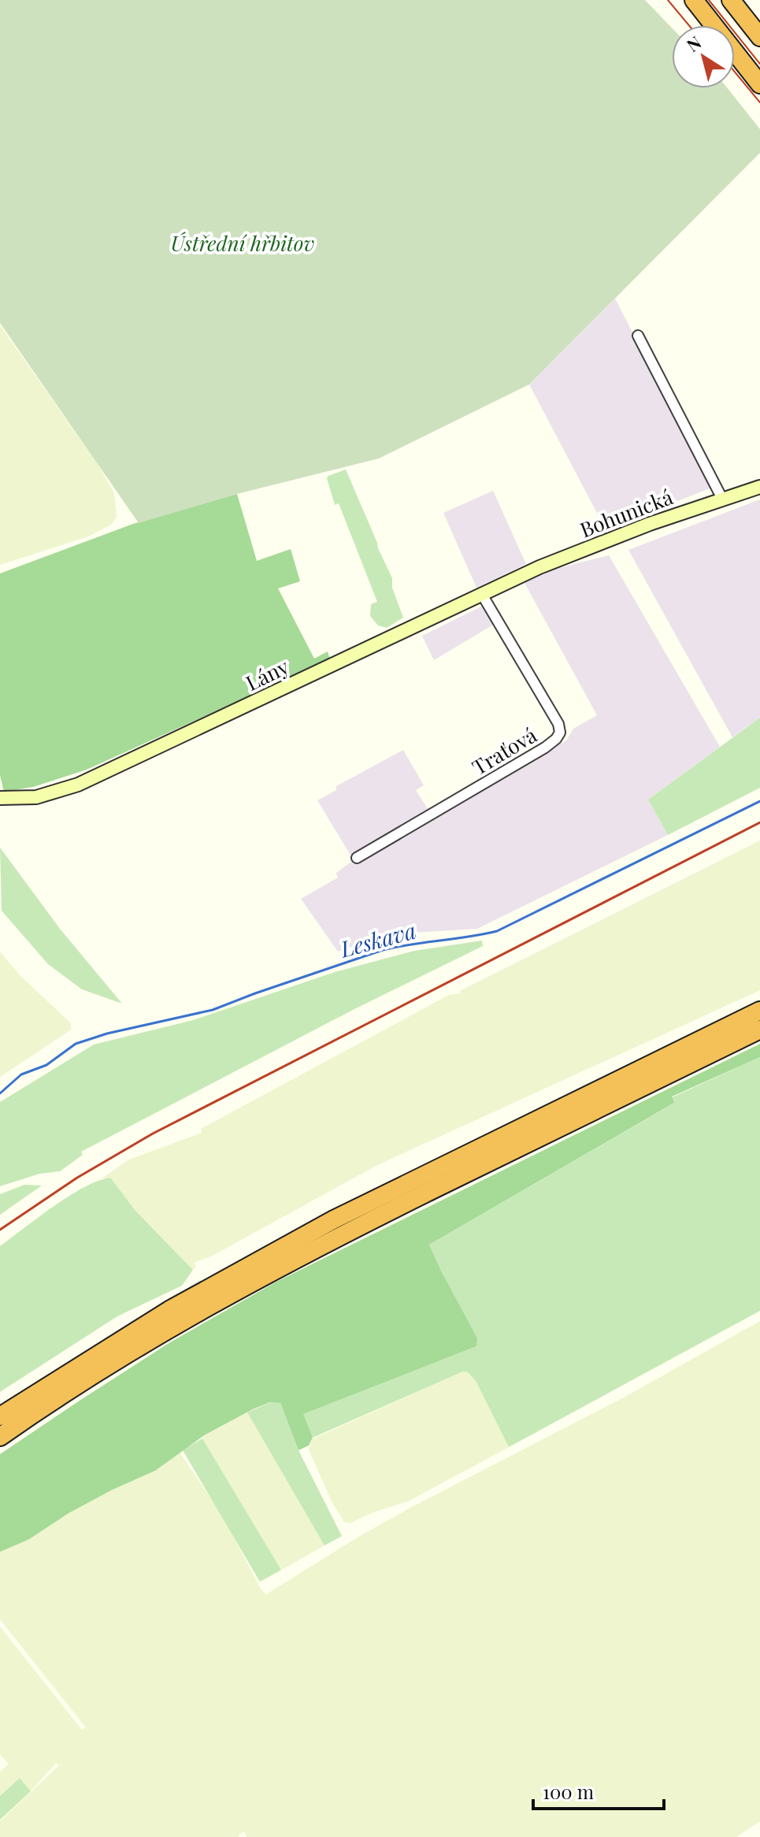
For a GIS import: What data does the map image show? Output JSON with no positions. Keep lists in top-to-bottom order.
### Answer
{
  "streets": {
    "street": ["Bohunická", "Lány", "Traťová"]
  },
  "crossings": [
    ["Bohunická", "Lány"],
    ["Lány", "Traťová"]
  ],
  "water": ["Leskava"],
  "parks": ["Ústřední hřbitov"],
  "scale_bar": "100 m",
  "north": "top left"
}
